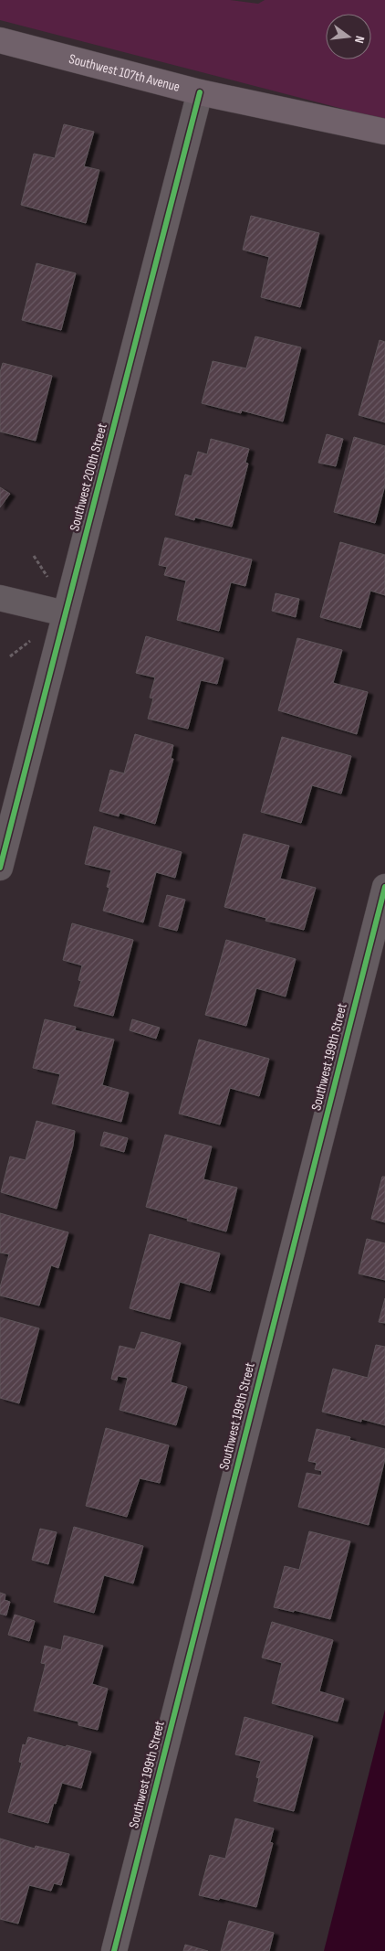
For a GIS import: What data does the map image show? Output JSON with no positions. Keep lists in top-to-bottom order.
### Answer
{
  "streets": {
    "main road": ["Southwest 107th Avenue"],
    "street": ["Southwest 200th Street", "Southwest 199th Street"]
  },
  "crossings": [
    ["Southwest 107th Avenue", "Southwest 200th Street"]
  ],
  "north": "right"
}
